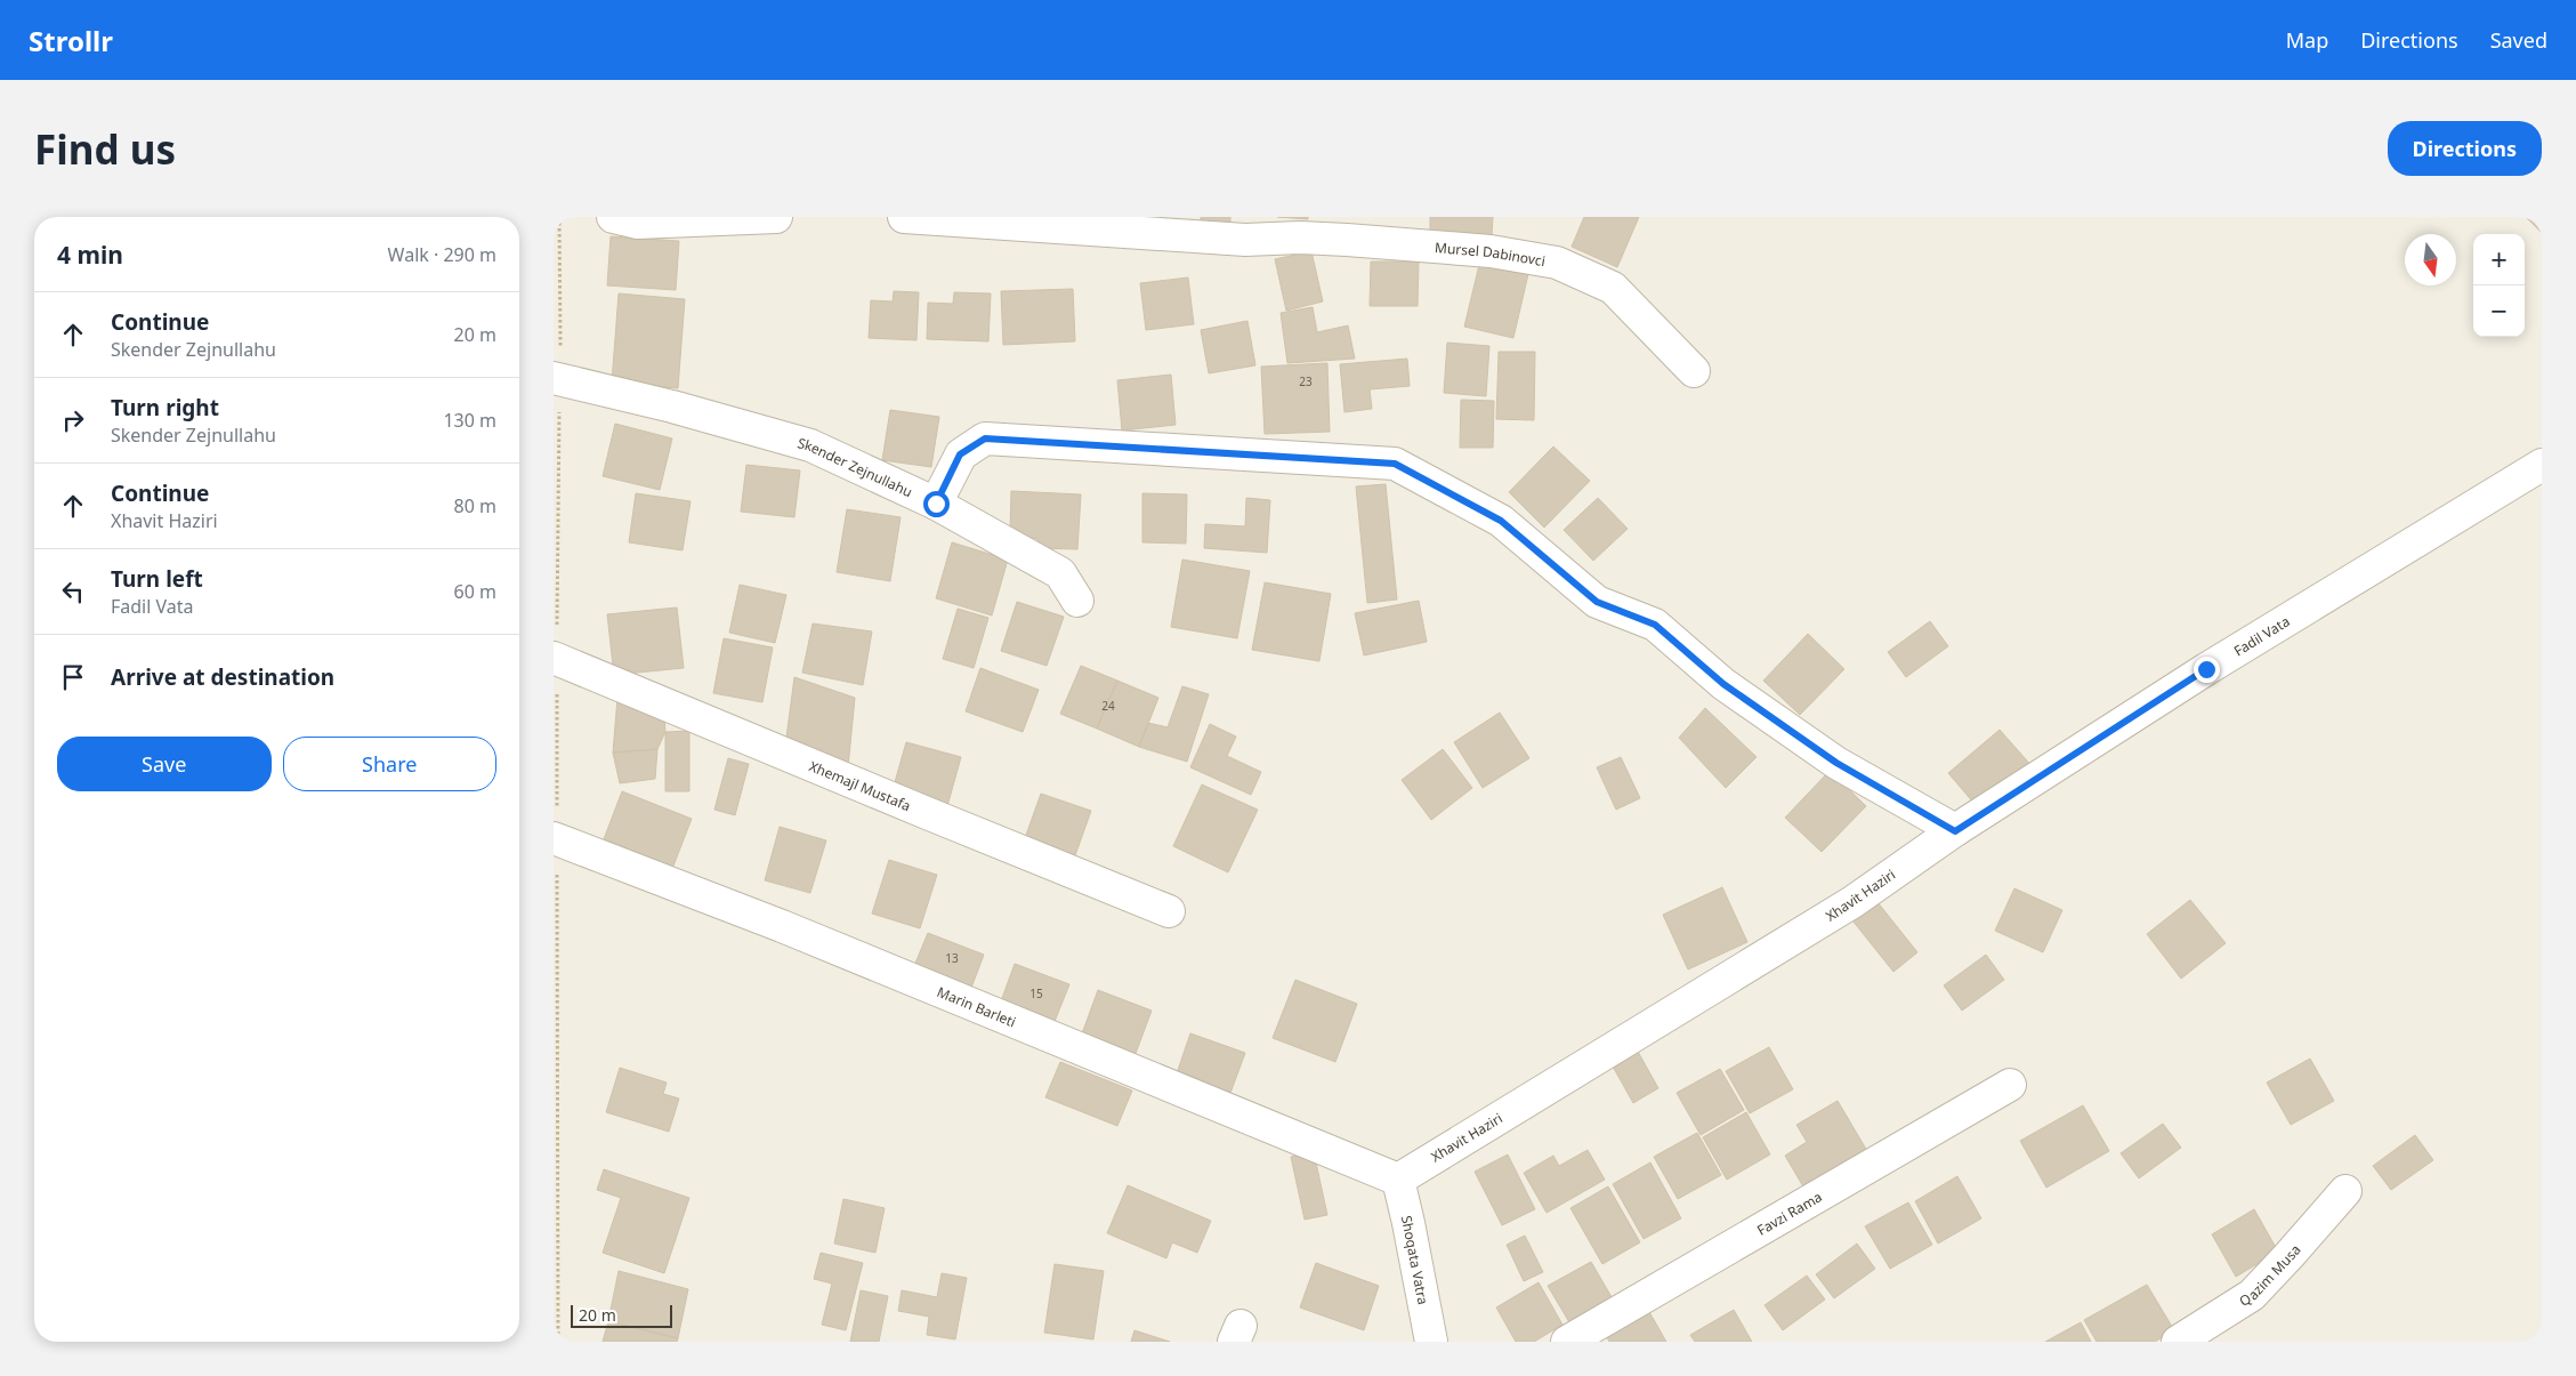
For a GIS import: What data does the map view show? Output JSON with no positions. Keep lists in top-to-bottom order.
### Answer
{
  "streets": {
    "street": [
      "Mursel Dabinovci",
      "Skender Zejnullahu",
      "Fadil Vata",
      "Xhemajl Mustafa",
      "Xhavit Haziri",
      "Marin Barleti",
      "Favzi Rama",
      "Shoqata Vatra",
      "Qazim Musa"
    ]
  },
  "crossings": [
    ["Fadil Vata", "Xhavit Haziri"],
    ["Xhavit Haziri", "Marin Barleti"],
    ["Xhavit Haziri", "Shoqata Vatra"],
    ["Marin Barleti", "Shoqata Vatra"]
  ],
  "house_numbers": [
    "23",
    "24",
    "13",
    "15"
  ],
  "scale_bar": "20 m",
  "north": "bottom",
  "page": {
    "header": "Strollr",
    "nav": ["Map", "Directions", "Saved"],
    "buttons": [
      "Directions",
      ["Save", "Share"]
    ],
    "title": "Find us",
    "heading": ["4 min", "Walk · 290 m"],
    "map_buttons": ["+", "−"],
    "list": [
      ["Continue", "Skender Zejnullahu", "20 m"],
      ["Turn right", "Skender Zejnullahu", "130 m"],
      ["Continue", "Xhavit Haziri", "80 m"],
      ["Turn left", "Fadil Vata", "60 m"],
      "Arrive at destination"
    ],
    "scale": "20 m"
  }
}
